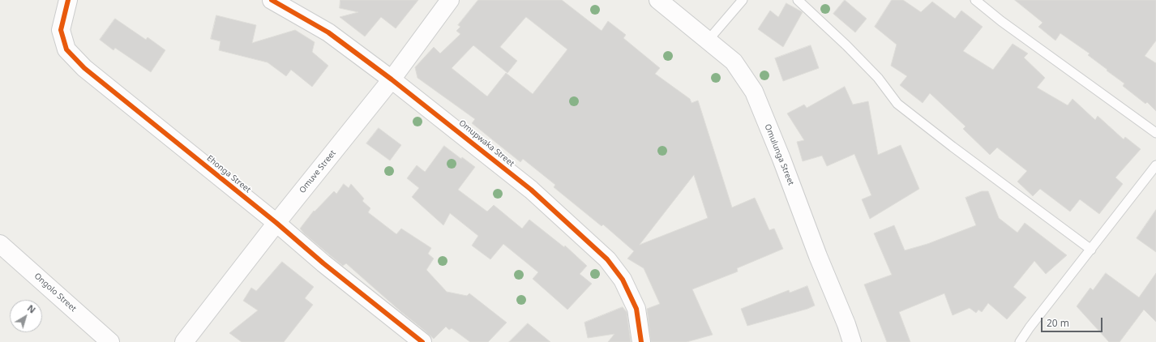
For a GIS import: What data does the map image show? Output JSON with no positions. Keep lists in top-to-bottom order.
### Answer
{
  "streets": {
    "street": [
      "Omupwaka Street",
      "Omulunga Street",
      "Omuve Street",
      "Ehonga Street",
      "Ongolo Street"
    ]
  },
  "crossings": [
    ["Omupwaka Street", "Omuve Street"],
    ["Omuve Street", "Ehonga Street"]
  ],
  "scale_bar": "20 m",
  "north": "top right"
}
